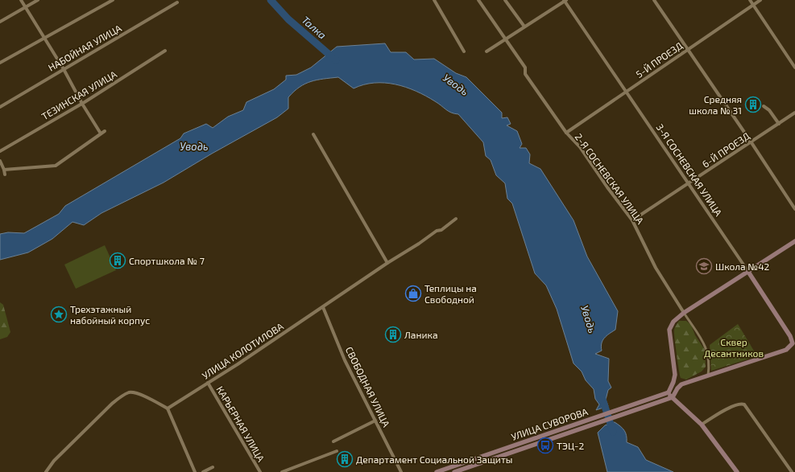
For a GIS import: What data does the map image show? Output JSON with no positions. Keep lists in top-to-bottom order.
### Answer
{
  "streets": {
    "main road": ["3-Я СОСНЕВСКАЯ УЛИЦА", "УЛИЦА СУВОРОВА"],
    "street": [
      "НАБОЙНАЯ УЛИЦА",
      "5-Й ПРОЕЗД",
      "ТЕЗИНСКАЯ УЛИЦА",
      "6-Й ПРОЕЗД",
      "2-Я СОСНЕВСКАЯ УЛИЦА",
      "УЛИЦА КОЛОТИЛОВА",
      "СВОБОДНАЯ УЛИЦА",
      "КАРЬЕРНАЯ УЛИЦА"
    ]
  },
  "crossings": [
    ["5-Й ПРОЕЗД", "3-Я СОСНЕВСКАЯ УЛИЦА"],
    ["5-Й ПРОЕЗД", "2-Я СОСНЕВСКАЯ УЛИЦА"],
    ["6-Й ПРОЕЗД", "3-Я СОСНЕВСКАЯ УЛИЦА"],
    ["6-Й ПРОЕЗД", "2-Я СОСНЕВСКАЯ УЛИЦА"],
    ["3-Я СОСНЕВСКАЯ УЛИЦА", "2-Я СОСНЕВСКАЯ УЛИЦА"],
    ["УЛИЦА КОЛОТИЛОВА", "СВОБОДНАЯ УЛИЦА"],
    ["УЛИЦА КОЛОТИЛОВА", "КАРЬЕРНАЯ УЛИЦА"]
  ],
  "water": ["Талка", "Уводь"],
  "parks": ["Сквер Десантников"],
  "places": {
    "building": [
      "Средняя школа № 31",
      "Спортшкола № 7",
      "Ланика",
      "Департамент Социальной Защиты"
    ],
    "school or university": ["Школа №42"],
    "shop": ["Теплицы на Свободной"],
    "place": ["Трехэтажный набойный корпус"],
    "bus stop": ["ТЭЦ-2"]
  }
}
